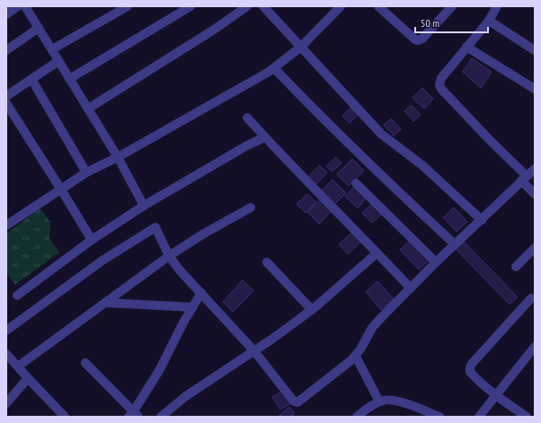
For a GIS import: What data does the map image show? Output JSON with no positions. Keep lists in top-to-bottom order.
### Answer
{
  "scale_bar": "50 m"
}
